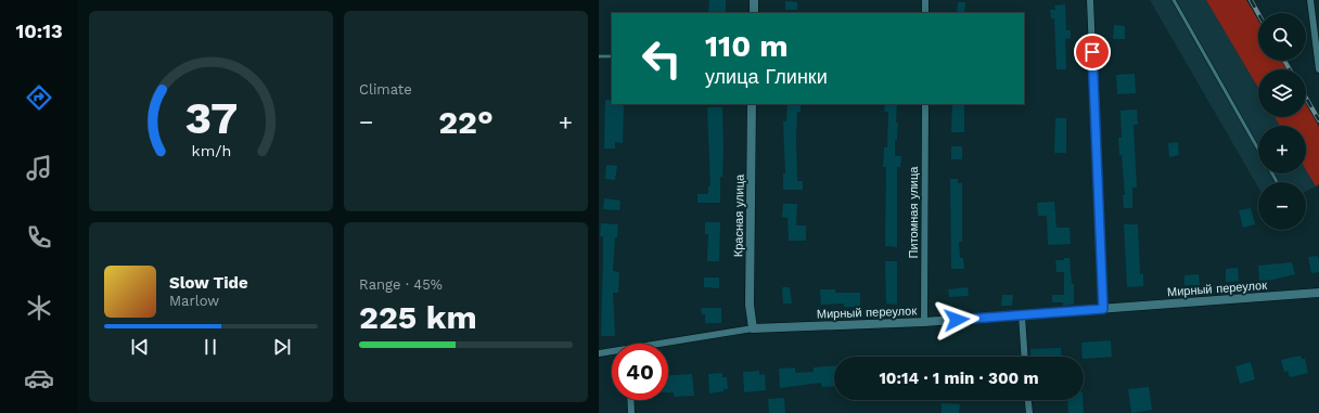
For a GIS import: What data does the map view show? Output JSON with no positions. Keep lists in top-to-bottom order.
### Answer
{
  "streets": {
    "street": ["Питомная улица", "Красная улица", "Мирный переулок"]
  },
  "crossings": [
    ["Питомная улица", "Мирный переулок"],
    ["Красная улица", "Мирный переулок"]
  ],
  "page": {
    "tabs": "10:13",
    "tile": [
      "Climate",
      ["Range · 45%", "225 km"]
    ],
    "map_buttons": ["+", "−"],
    "turn": ["110 m", "улица Глинки"],
    "heat": ["−", "22°", "+"],
    "song": ["Slow Tide", "Marlow"],
    "limit": "40",
    "trip": "10:14 · 1 min · 300 m",
    "gauge": ["37", "km/h"]
  }
}
